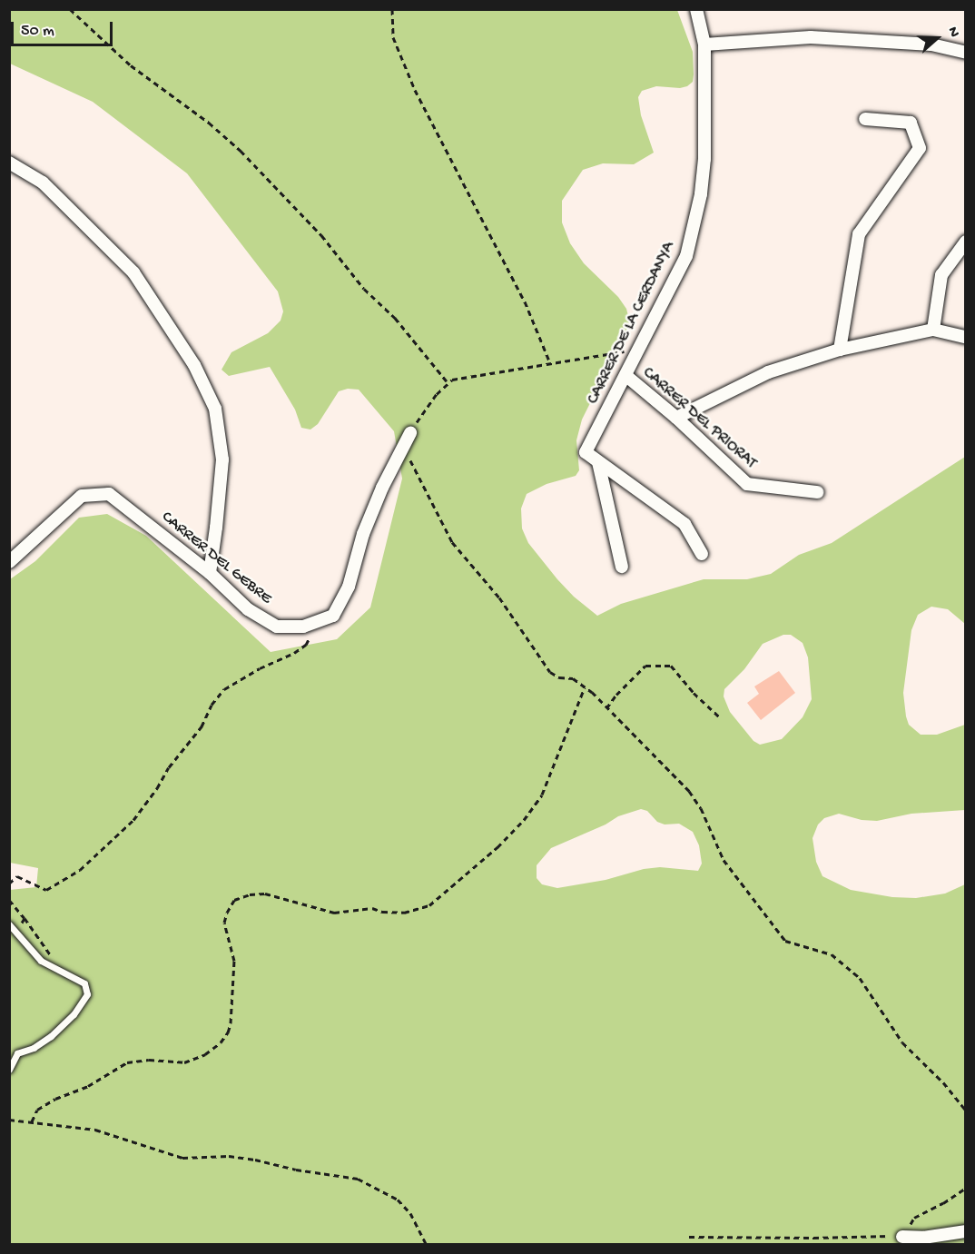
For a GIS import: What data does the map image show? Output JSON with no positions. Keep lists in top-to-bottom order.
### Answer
{
  "streets": {
    "street": ["CARRER DE LA CERDANYA", "CARRER DEL PRIORAT", "CARRER DEL GEBRE"]
  },
  "crossings": [
    ["CARRER DE LA CERDANYA", "CARRER DEL PRIORAT"]
  ],
  "scale_bar": "50 m",
  "north": "right"
}
